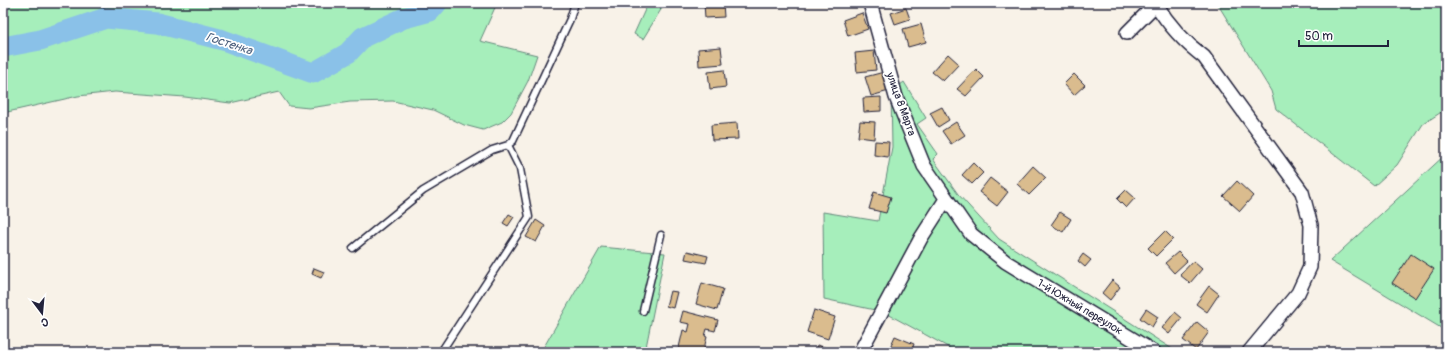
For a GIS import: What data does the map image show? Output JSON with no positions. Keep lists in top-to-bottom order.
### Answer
{
  "streets": {
    "street": ["улица 8 Марта", "1-й Южный переулок"]
  },
  "crossings": [
    ["улица 8 Марта", "1-й Южный переулок"]
  ],
  "water": ["Гостенка"],
  "scale_bar": "50 m",
  "north": "bottom"
}
